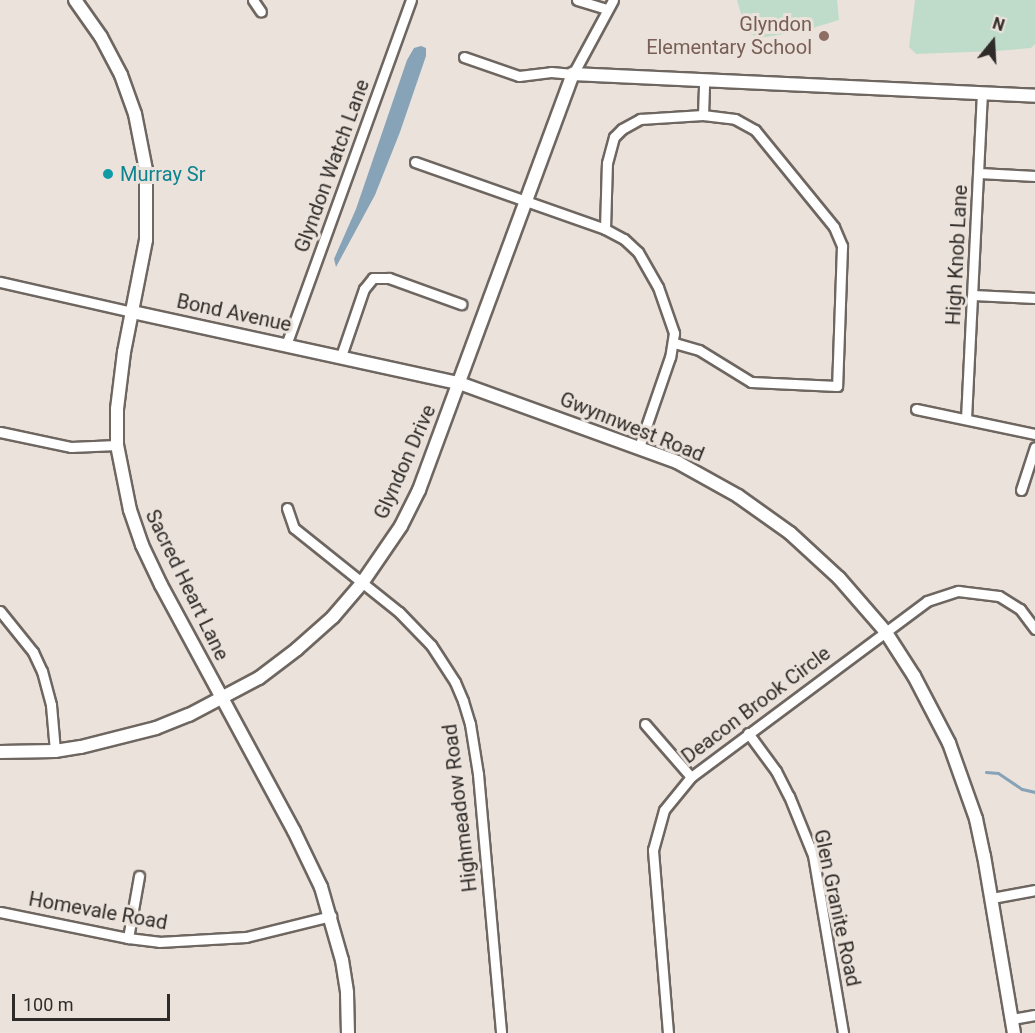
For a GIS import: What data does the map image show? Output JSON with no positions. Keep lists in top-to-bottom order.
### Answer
{
  "streets": {
    "street": [
      "Glyndon Watch Lane",
      "High Knob Lane",
      "Bond Avenue",
      "Gwynnwest Road",
      "Glyndon Drive",
      "Sacred Heart Lane",
      "Deacon Brook Circle",
      "Highmeadow Road",
      "Glen Granite Road",
      "Homevale Road"
    ]
  },
  "crossings": [
    ["Glyndon Watch Lane", "Bond Avenue"],
    ["Bond Avenue", "Gwynnwest Road"],
    ["Bond Avenue", "Glyndon Drive"],
    ["Bond Avenue", "Sacred Heart Lane"],
    ["Gwynnwest Road", "Glyndon Drive"],
    ["Gwynnwest Road", "Deacon Brook Circle"],
    ["Glyndon Drive", "Sacred Heart Lane"],
    ["Glyndon Drive", "Highmeadow Road"],
    ["Sacred Heart Lane", "Homevale Road"],
    ["Deacon Brook Circle", "Glen Granite Road"]
  ],
  "places": ["Glyndon Elementary School", "Murray Sr"],
  "scale_bar": "100 m",
  "north": "top"
}
